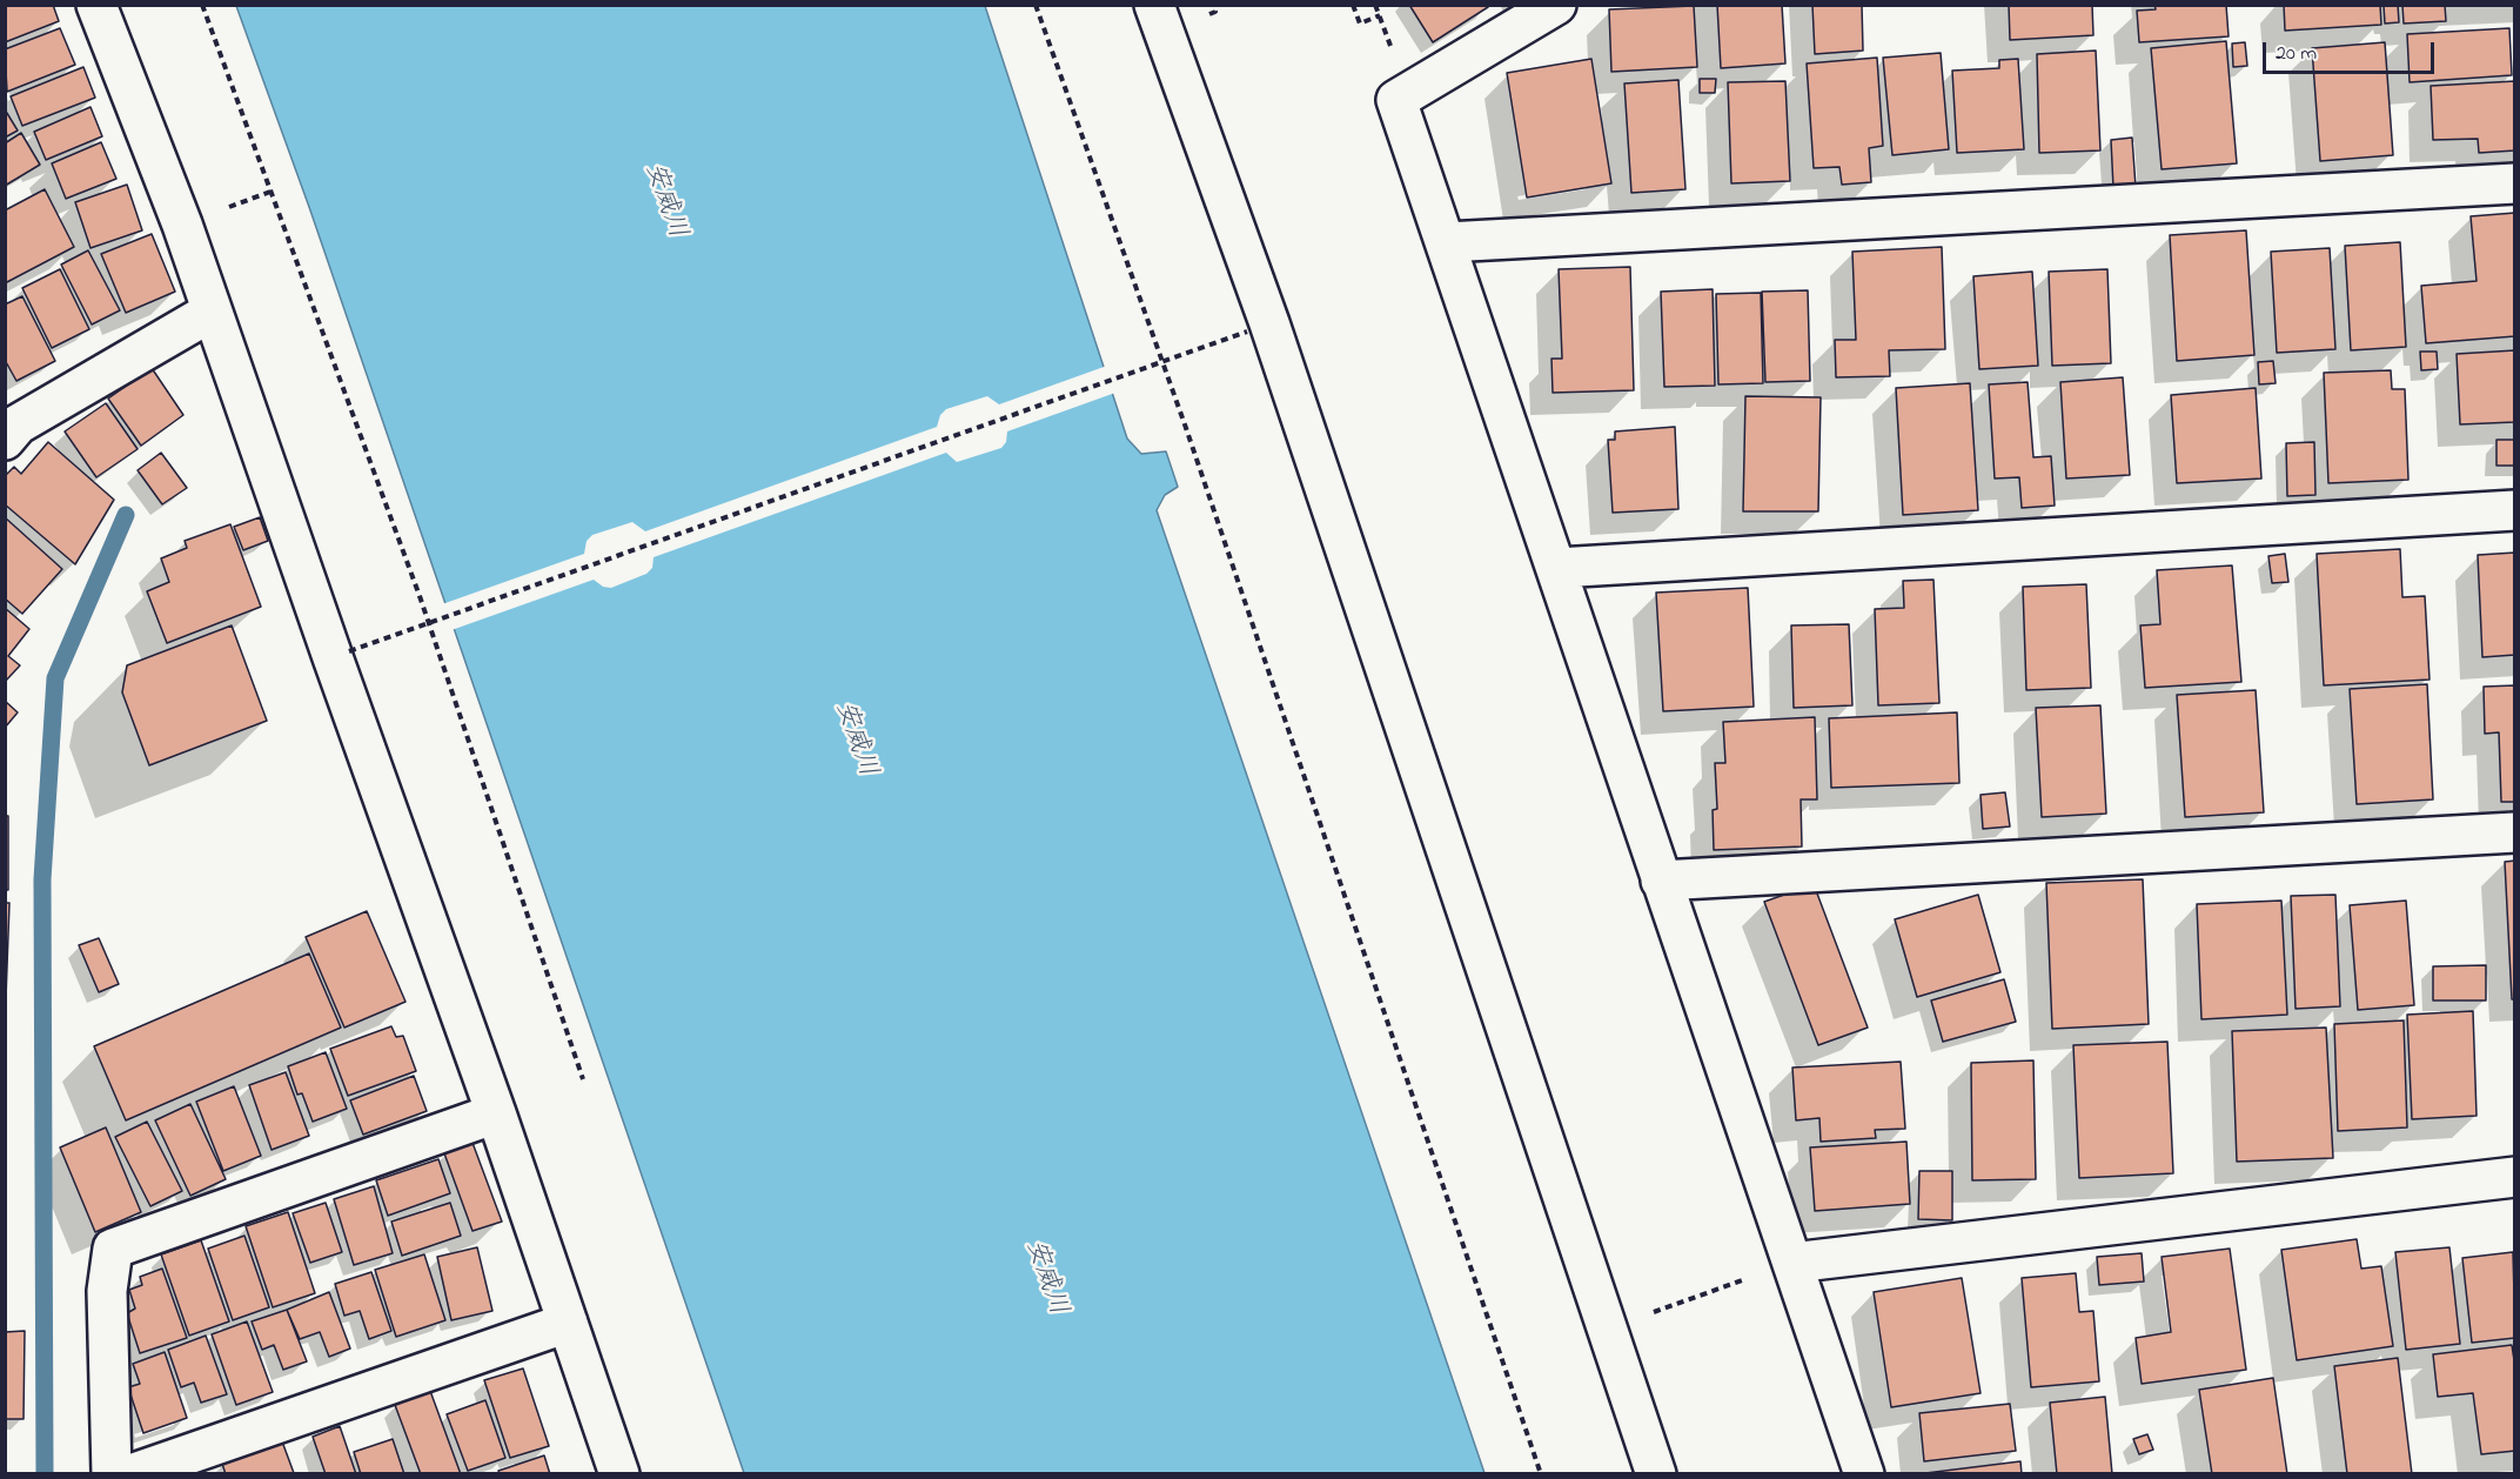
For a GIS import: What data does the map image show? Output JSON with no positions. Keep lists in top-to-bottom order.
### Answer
{
  "water": ["安威川"],
  "scale_bar": "20 m"
}
